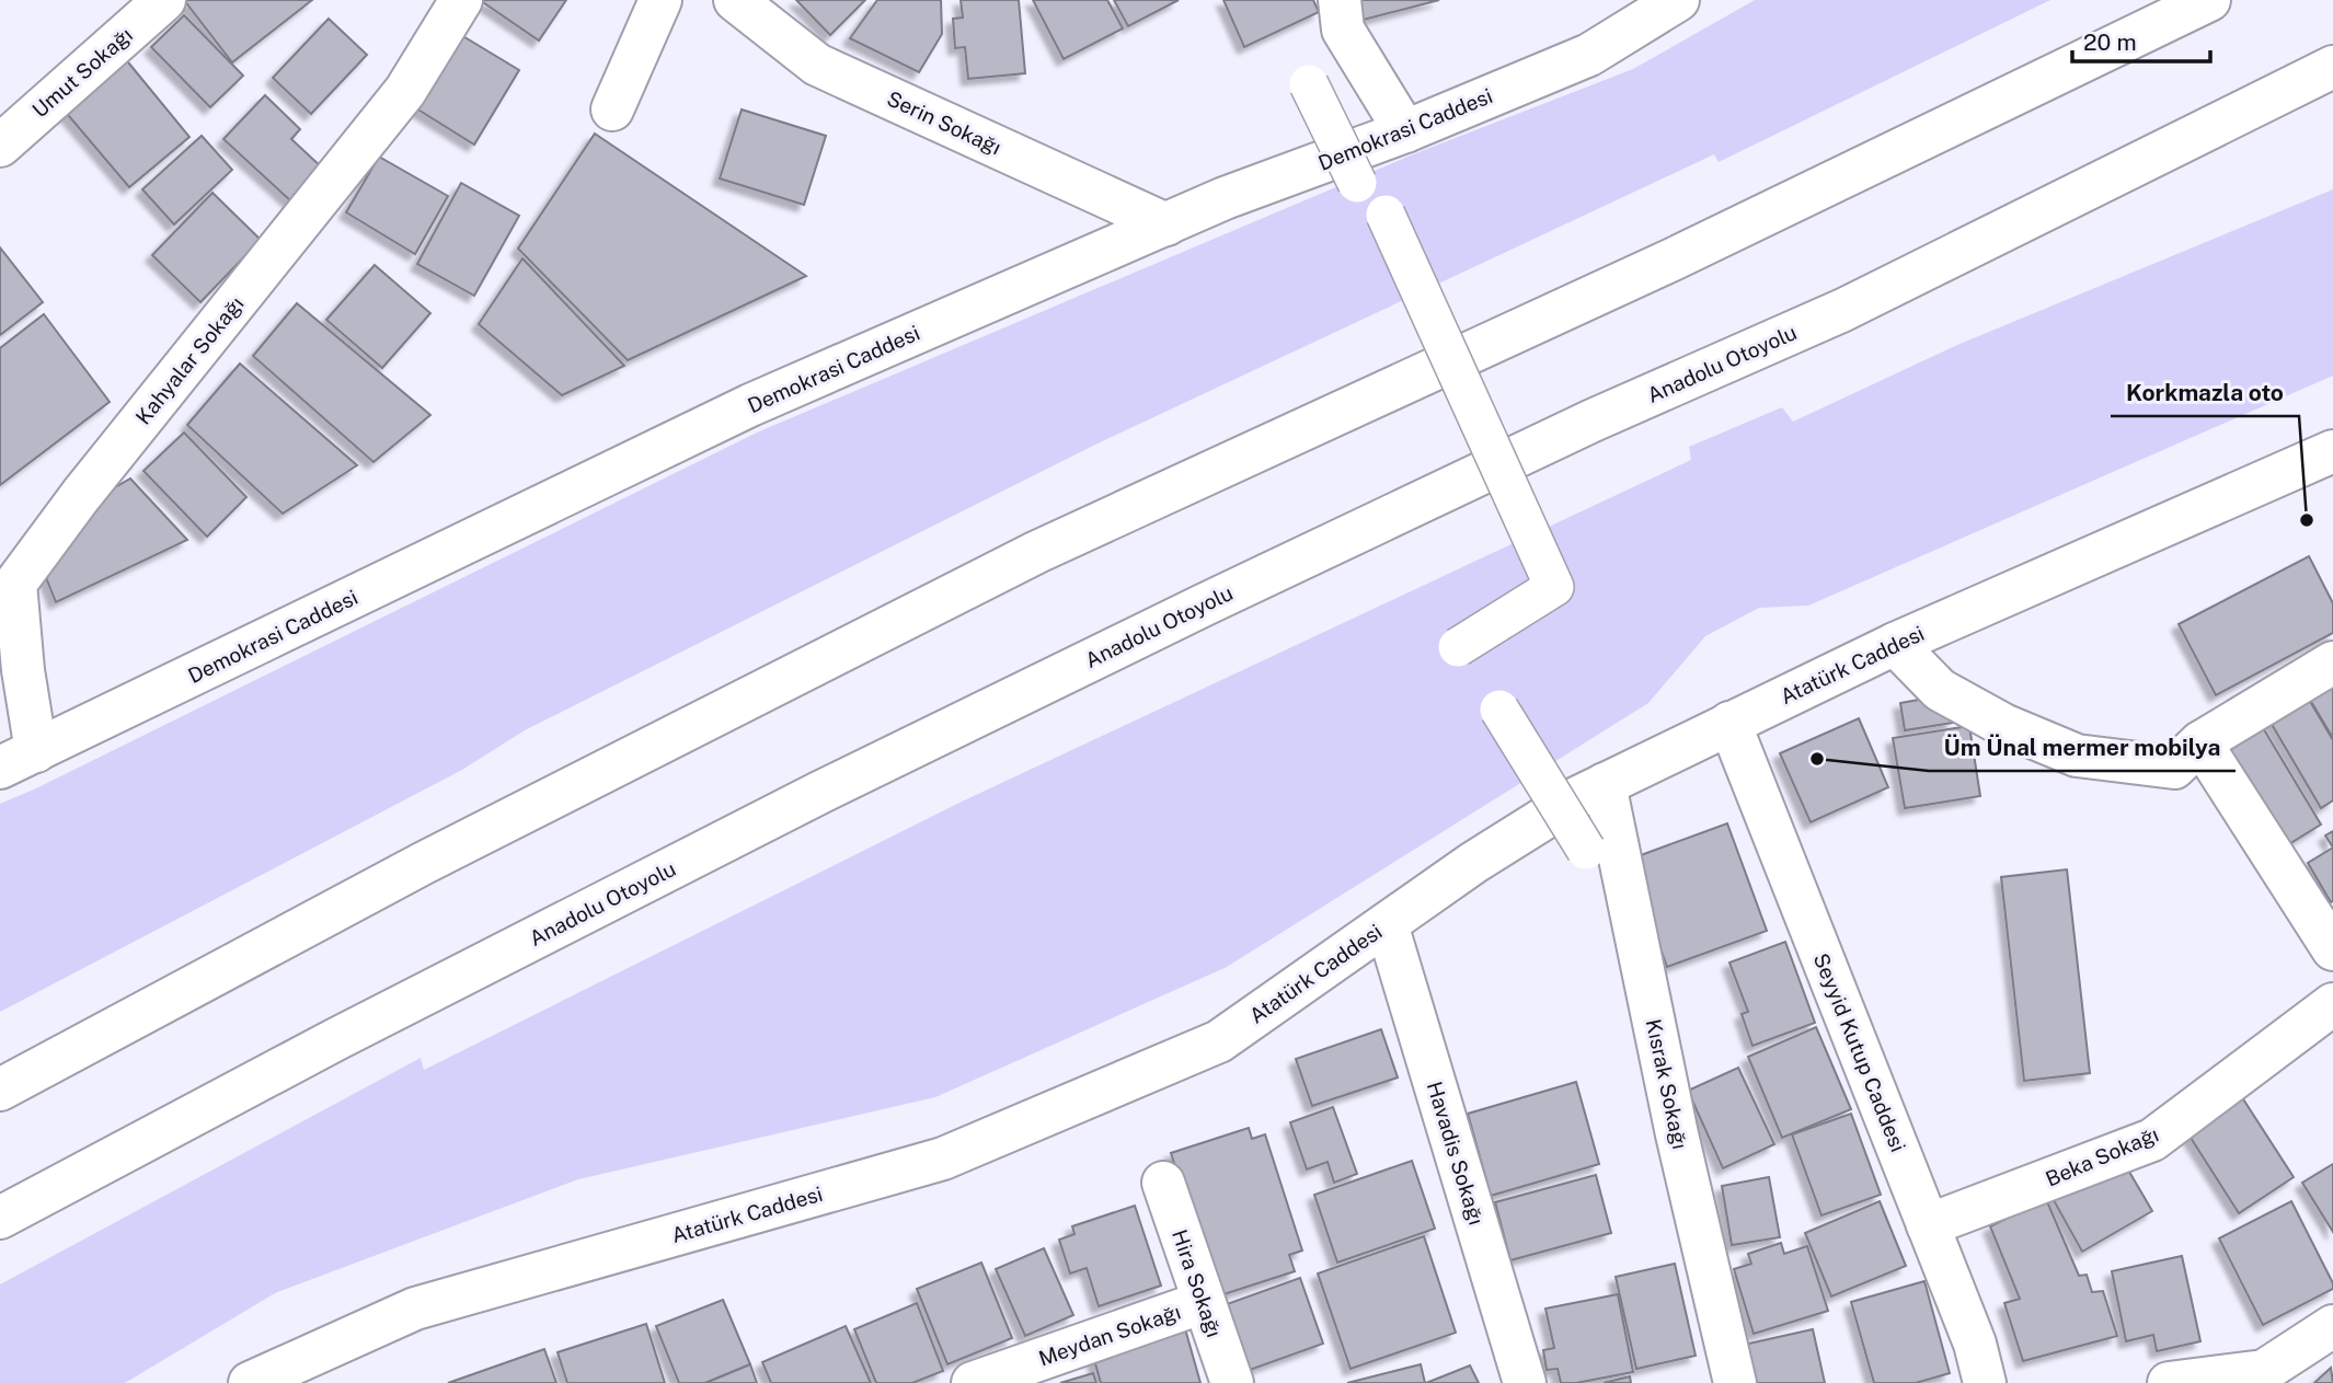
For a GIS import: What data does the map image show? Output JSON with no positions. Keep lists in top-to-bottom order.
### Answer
{
  "streets": {
    "main road": [
      "Umut Sokağı",
      "Serin Sokağı",
      "Demokrasi Caddesi",
      "Kahyalar Sokağı",
      "Anadolu Otoyolu",
      "Atatürk Caddesi",
      "Seyyid Kutup Caddesi",
      "Kısrak Sokağı",
      "Havadis Sokağı",
      "Beka Sokağı",
      "Hira Sokağı",
      "Meydan Sokağı"
    ]
  },
  "crossings": [
    ["Serin Sokağı", "Demokrasi Caddesi"],
    ["Demokrasi Caddesi", "Kahyalar Sokağı"],
    ["Atatürk Caddesi", "Seyyid Kutup Caddesi"],
    ["Atatürk Caddesi", "Kısrak Sokağı"],
    ["Atatürk Caddesi", "Havadis Sokağı"],
    ["Seyyid Kutup Caddesi", "Beka Sokağı"],
    ["Hira Sokağı", "Meydan Sokağı"]
  ],
  "places": ["Korkmazla oto", "Üm Ünal mermer mobilya"],
  "scale_bar": "20 m"
}
